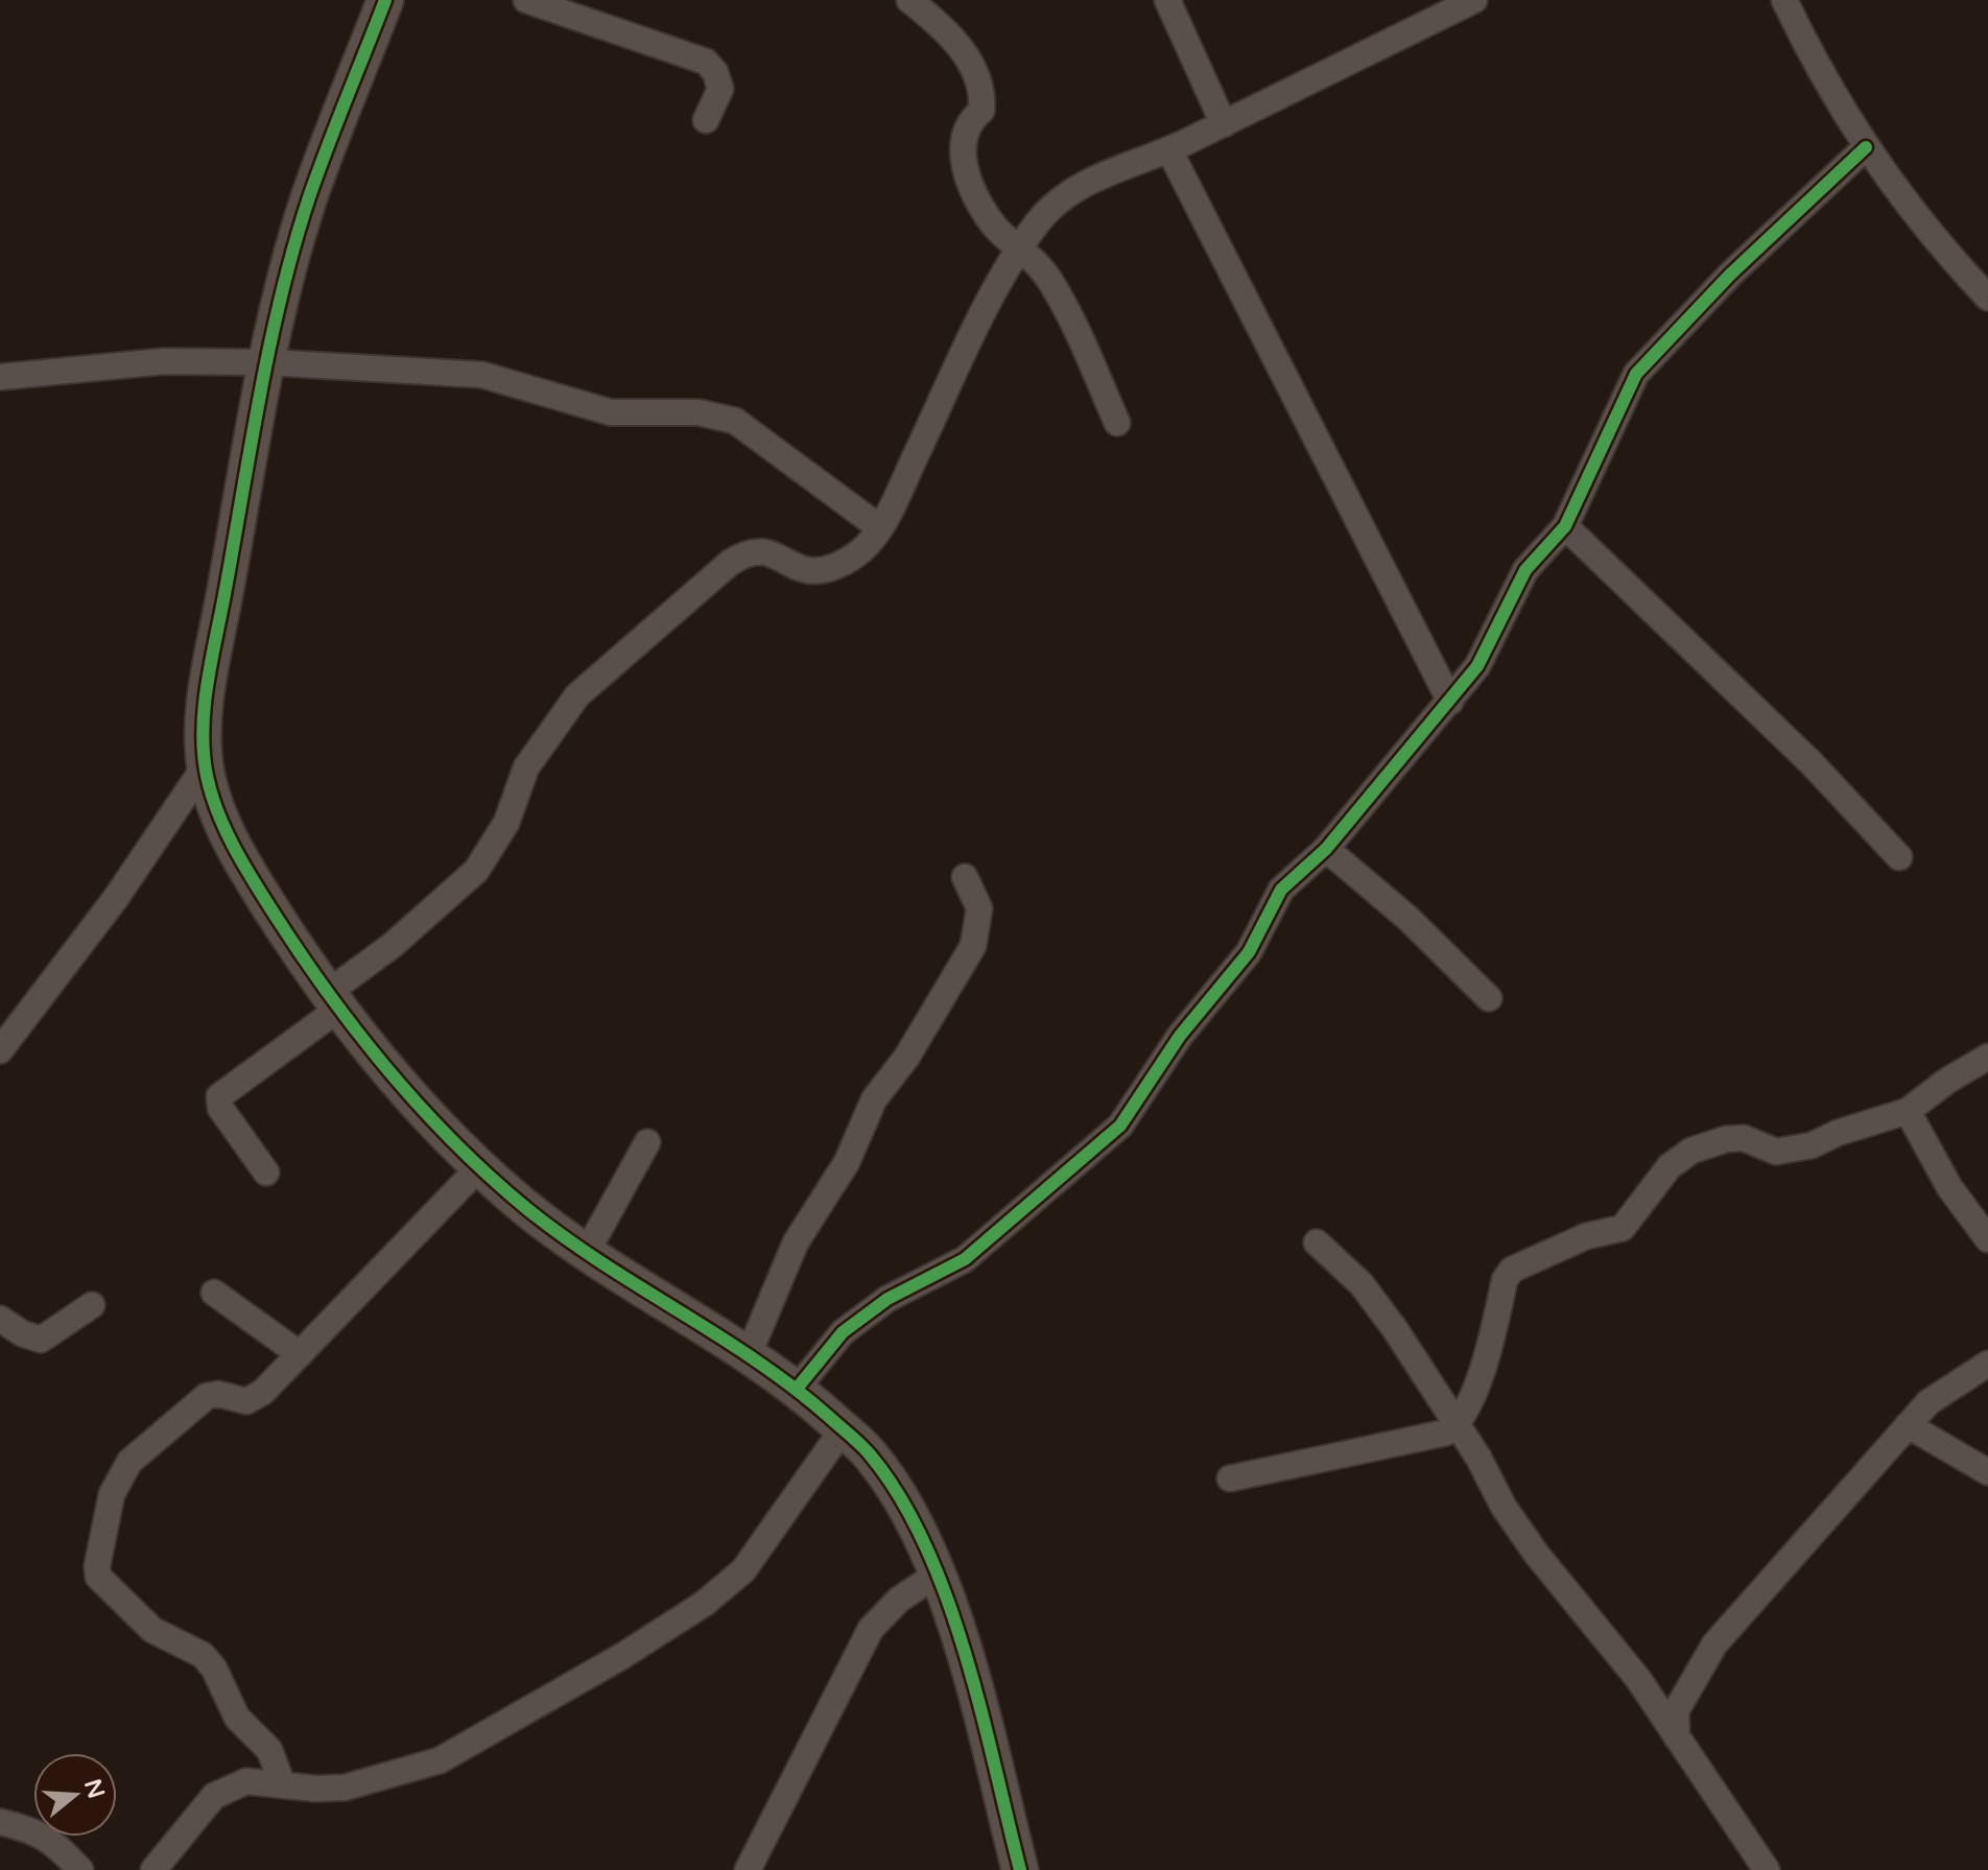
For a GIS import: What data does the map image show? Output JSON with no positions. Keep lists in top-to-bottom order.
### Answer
{
  "north": "right"
}
